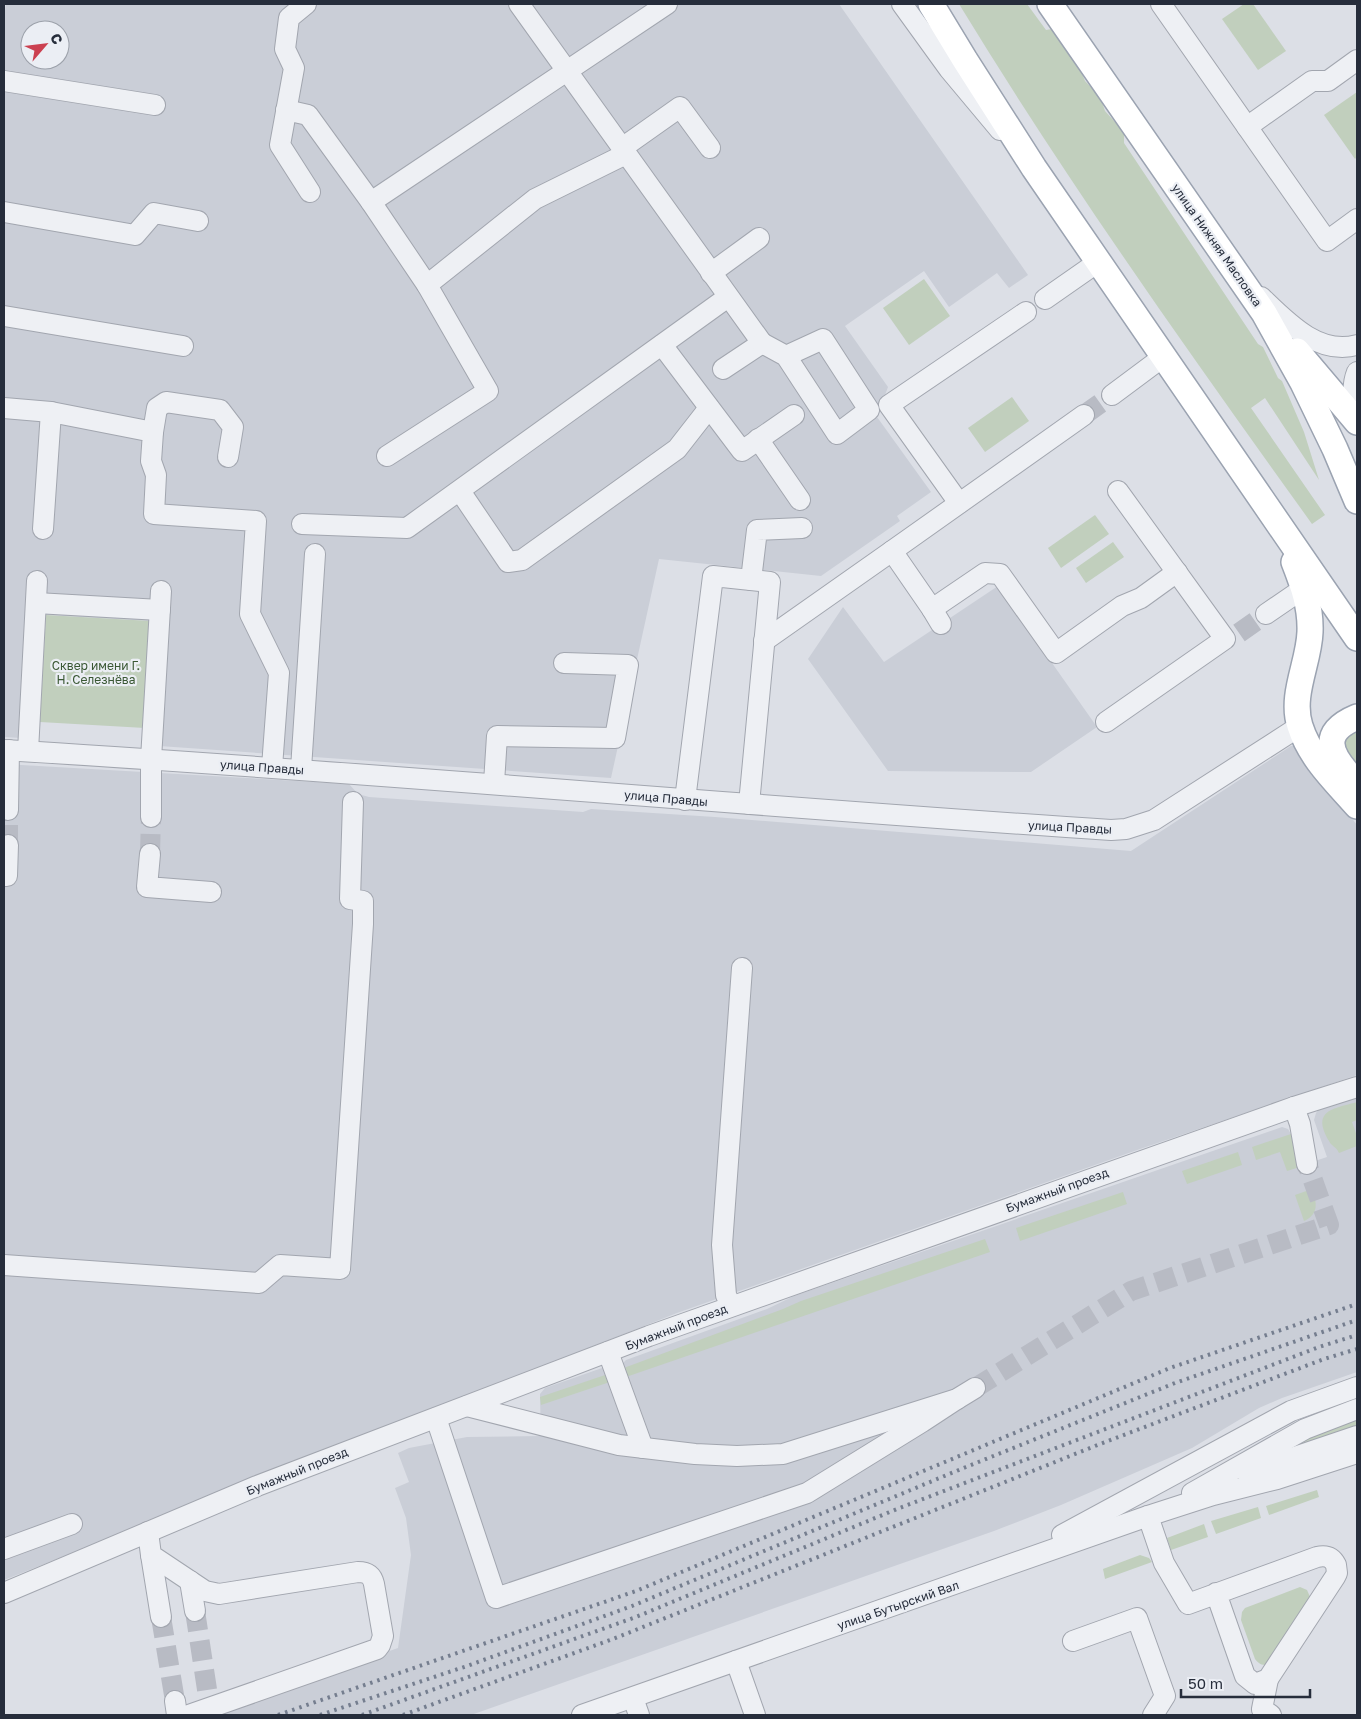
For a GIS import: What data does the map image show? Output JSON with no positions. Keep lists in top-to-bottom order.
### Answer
{
  "streets": {
    "main road": ["улица Нижняя Масловка"],
    "street": ["улица Правды", "Бумажный проезд", "улица Бутырский Вал"]
  },
  "parks": ["Сквер имени Г. Н. Селезнёва"],
  "scale_bar": "50 m",
  "north": "top right"
}
